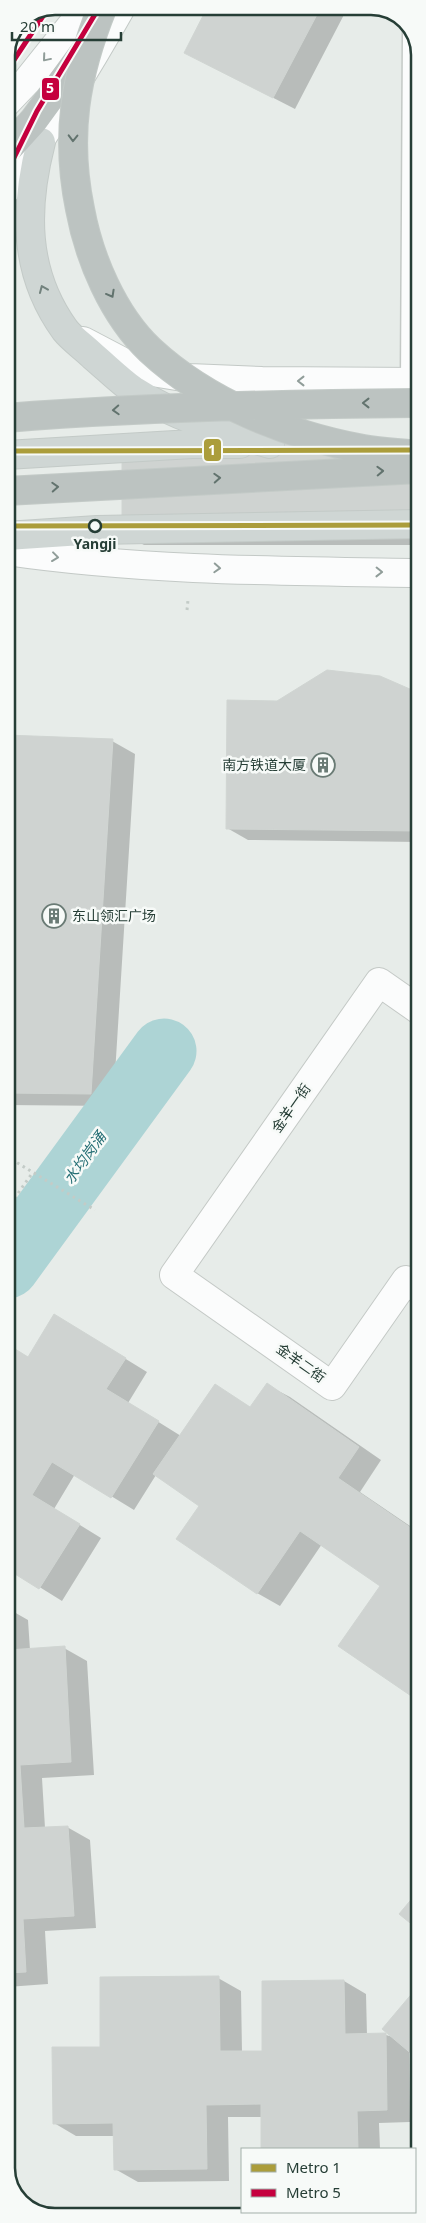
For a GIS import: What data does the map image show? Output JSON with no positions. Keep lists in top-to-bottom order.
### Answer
{
  "streets": {
    "street": ["金羊一街", "金羊二街"]
  },
  "crossings": [
    ["金羊一街", "金羊二街"]
  ],
  "water": ["水均岗涌"],
  "places": {
    "other": ["Yangji"],
    "building": ["南方铁道大厦", "东山领汇广场"]
  },
  "lines": ["metro line 5", "metro line 1"],
  "legend": ["Metro 1", "Metro 5"],
  "scale_bar": "20 m"
}
